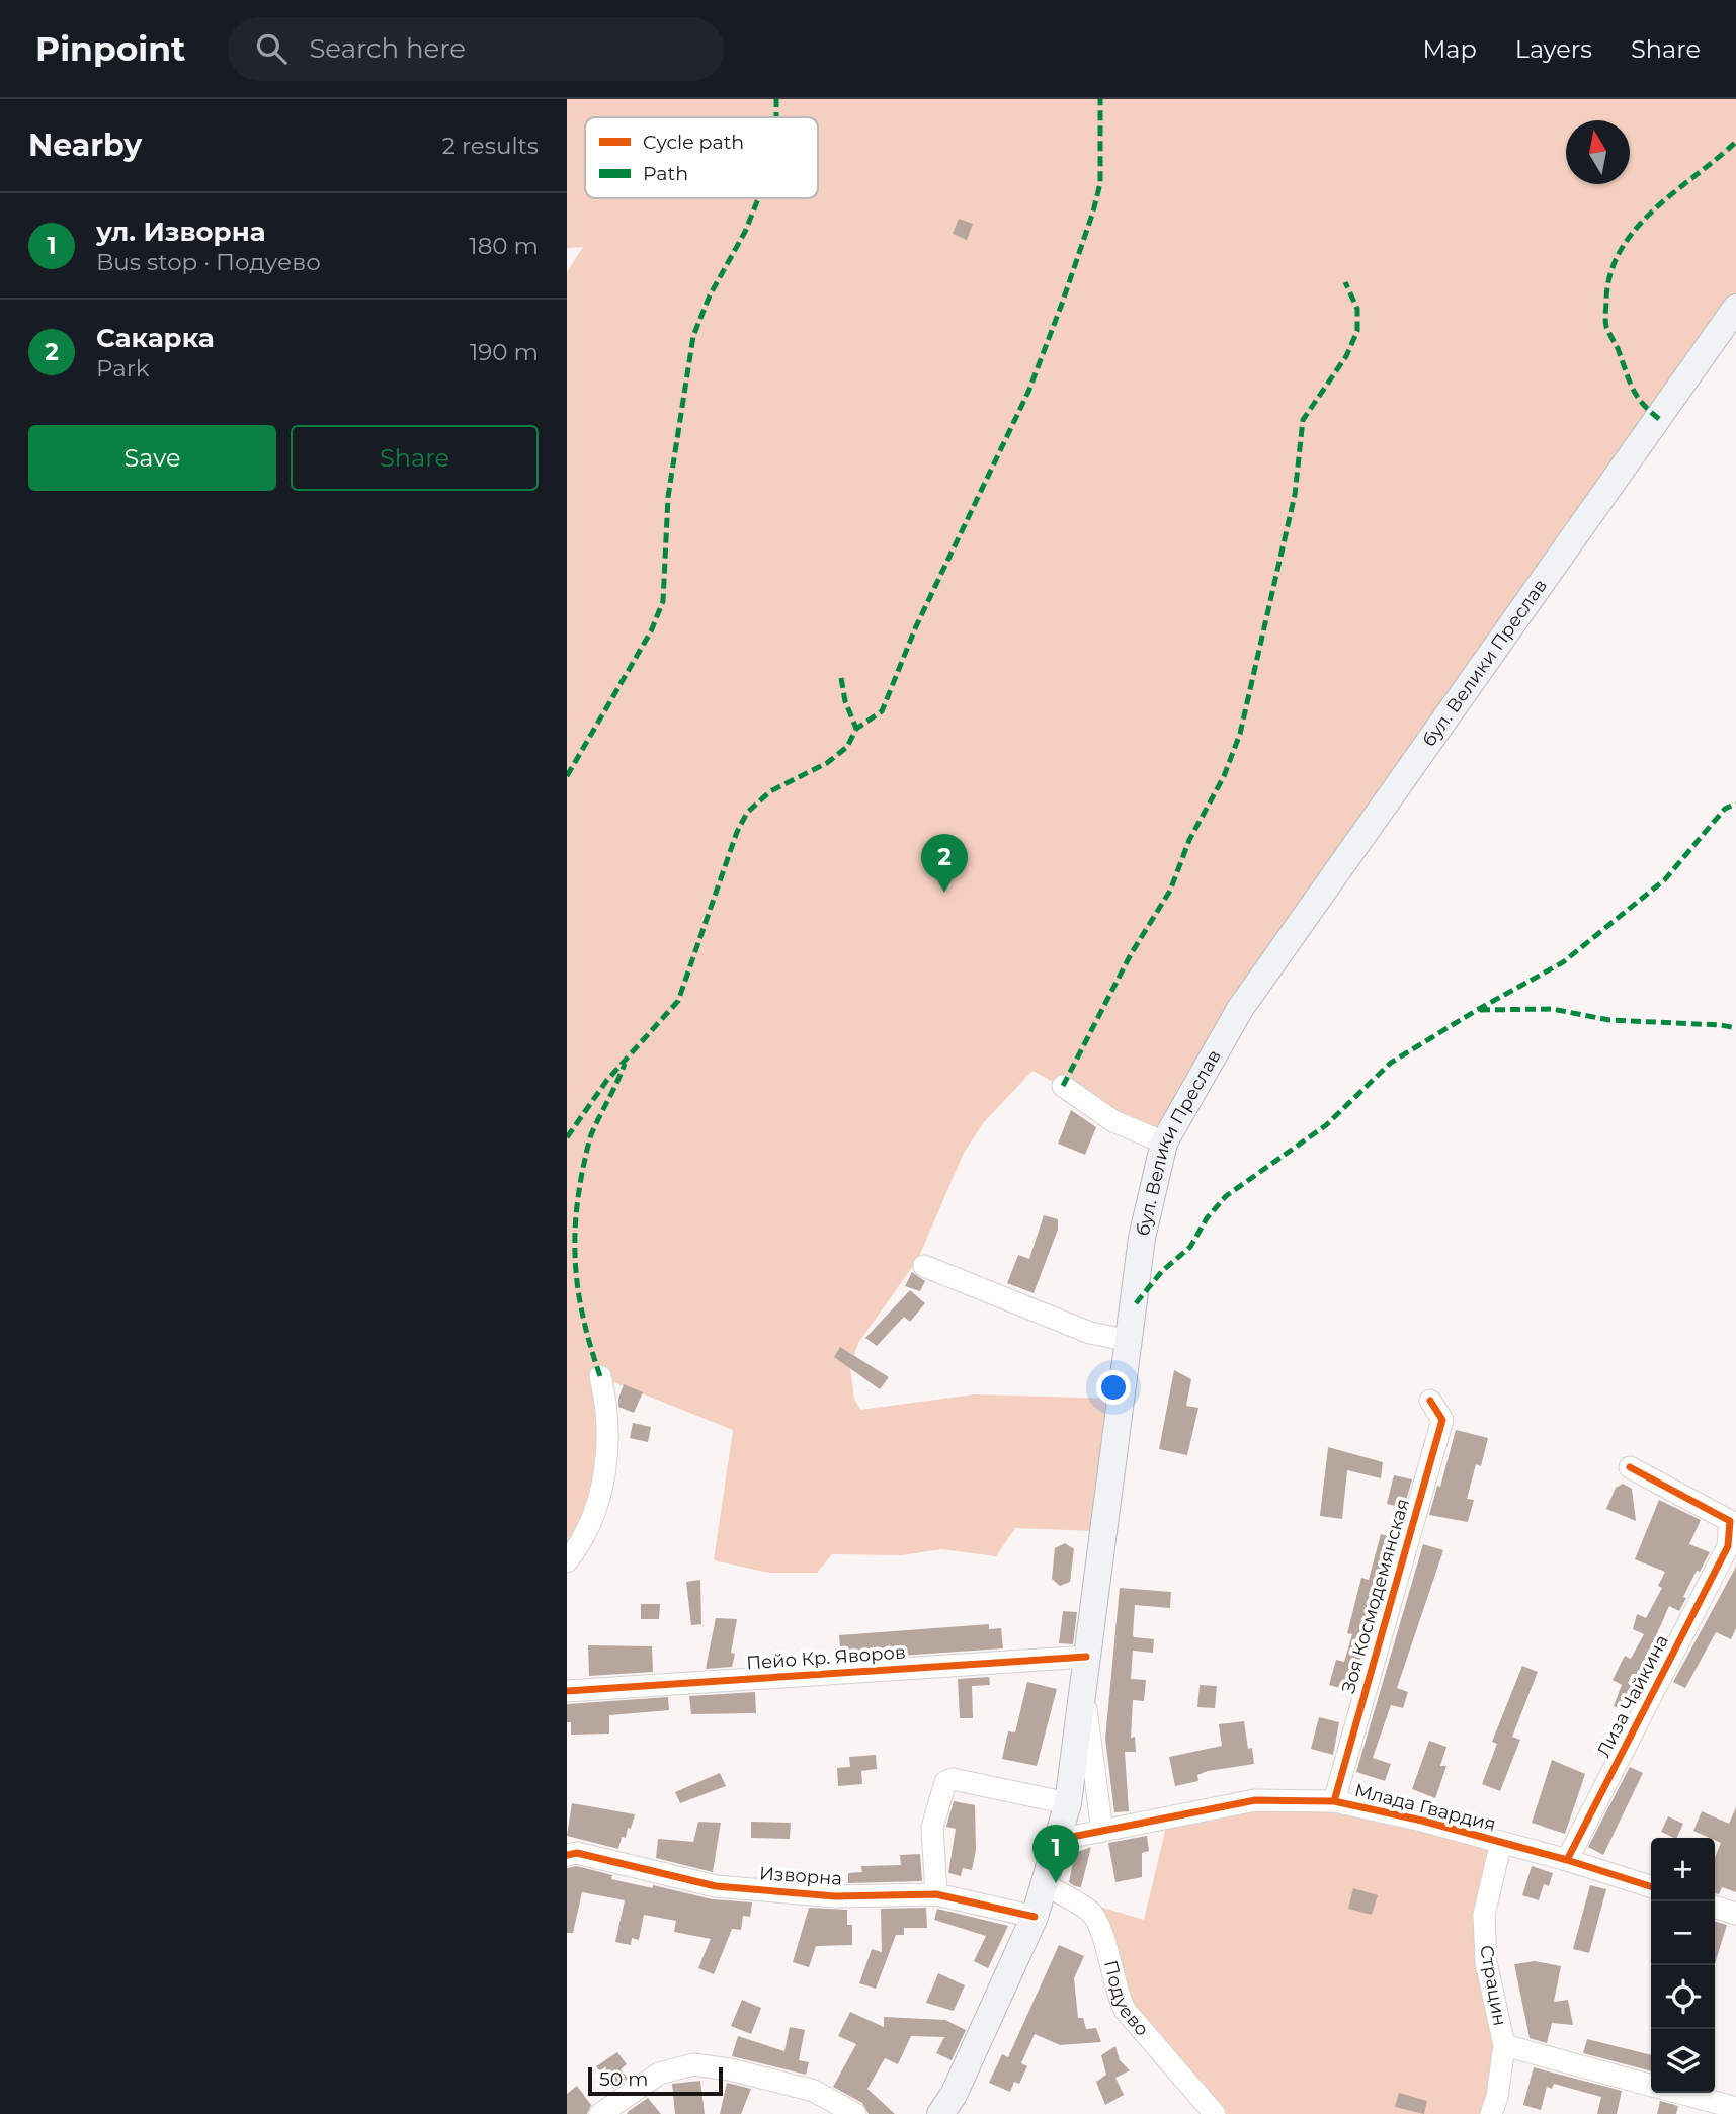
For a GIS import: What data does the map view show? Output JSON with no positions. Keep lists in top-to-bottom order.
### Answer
{
  "streets": {
    "main road": ["бул. Велики Преслав"],
    "street": [
      "Зоя Космодемянская",
      "Пейо Кр. Яворов",
      "Лиза Чайкина",
      "Млада Гвардия",
      "Изворна",
      "Страцин",
      "Подуево"
    ]
  },
  "crossings": [
    ["бул. Велики Преслав", "Пейо Кр. Яворов"],
    ["бул. Велики Преслав", "Млада Гвардия"],
    ["бул. Велики Преслав", "Изворна"],
    ["бул. Велики Преслав", "Подуево"],
    ["Зоя Космодемянская", "Млада Гвардия"],
    ["Лиза Чайкина", "Млада Гвардия"],
    ["Млада Гвардия", "Страцин"]
  ],
  "legend": ["Cycle path", "Path"],
  "scale_bar": "50 m",
  "north": "top",
  "page": {
    "header": "Pinpoint",
    "search": "Search here",
    "nav": ["Map", "Layers", "Share"],
    "heading": ["Nearby", "2 results"],
    "list": [
      {
        "mark": "1",
        "name": "ул. Изворна",
        "note": "Bus stop · Подуево",
        "value": "180 m"
      },
      {
        "mark": "2",
        "name": "Сакарка",
        "note": "Park",
        "value": "190 m"
      }
    ],
    "buttons": ["Save", "Share"],
    "pins": ["2", "1"],
    "map_buttons": ["+", "−"],
    "scale": "50 m"
  }
}
